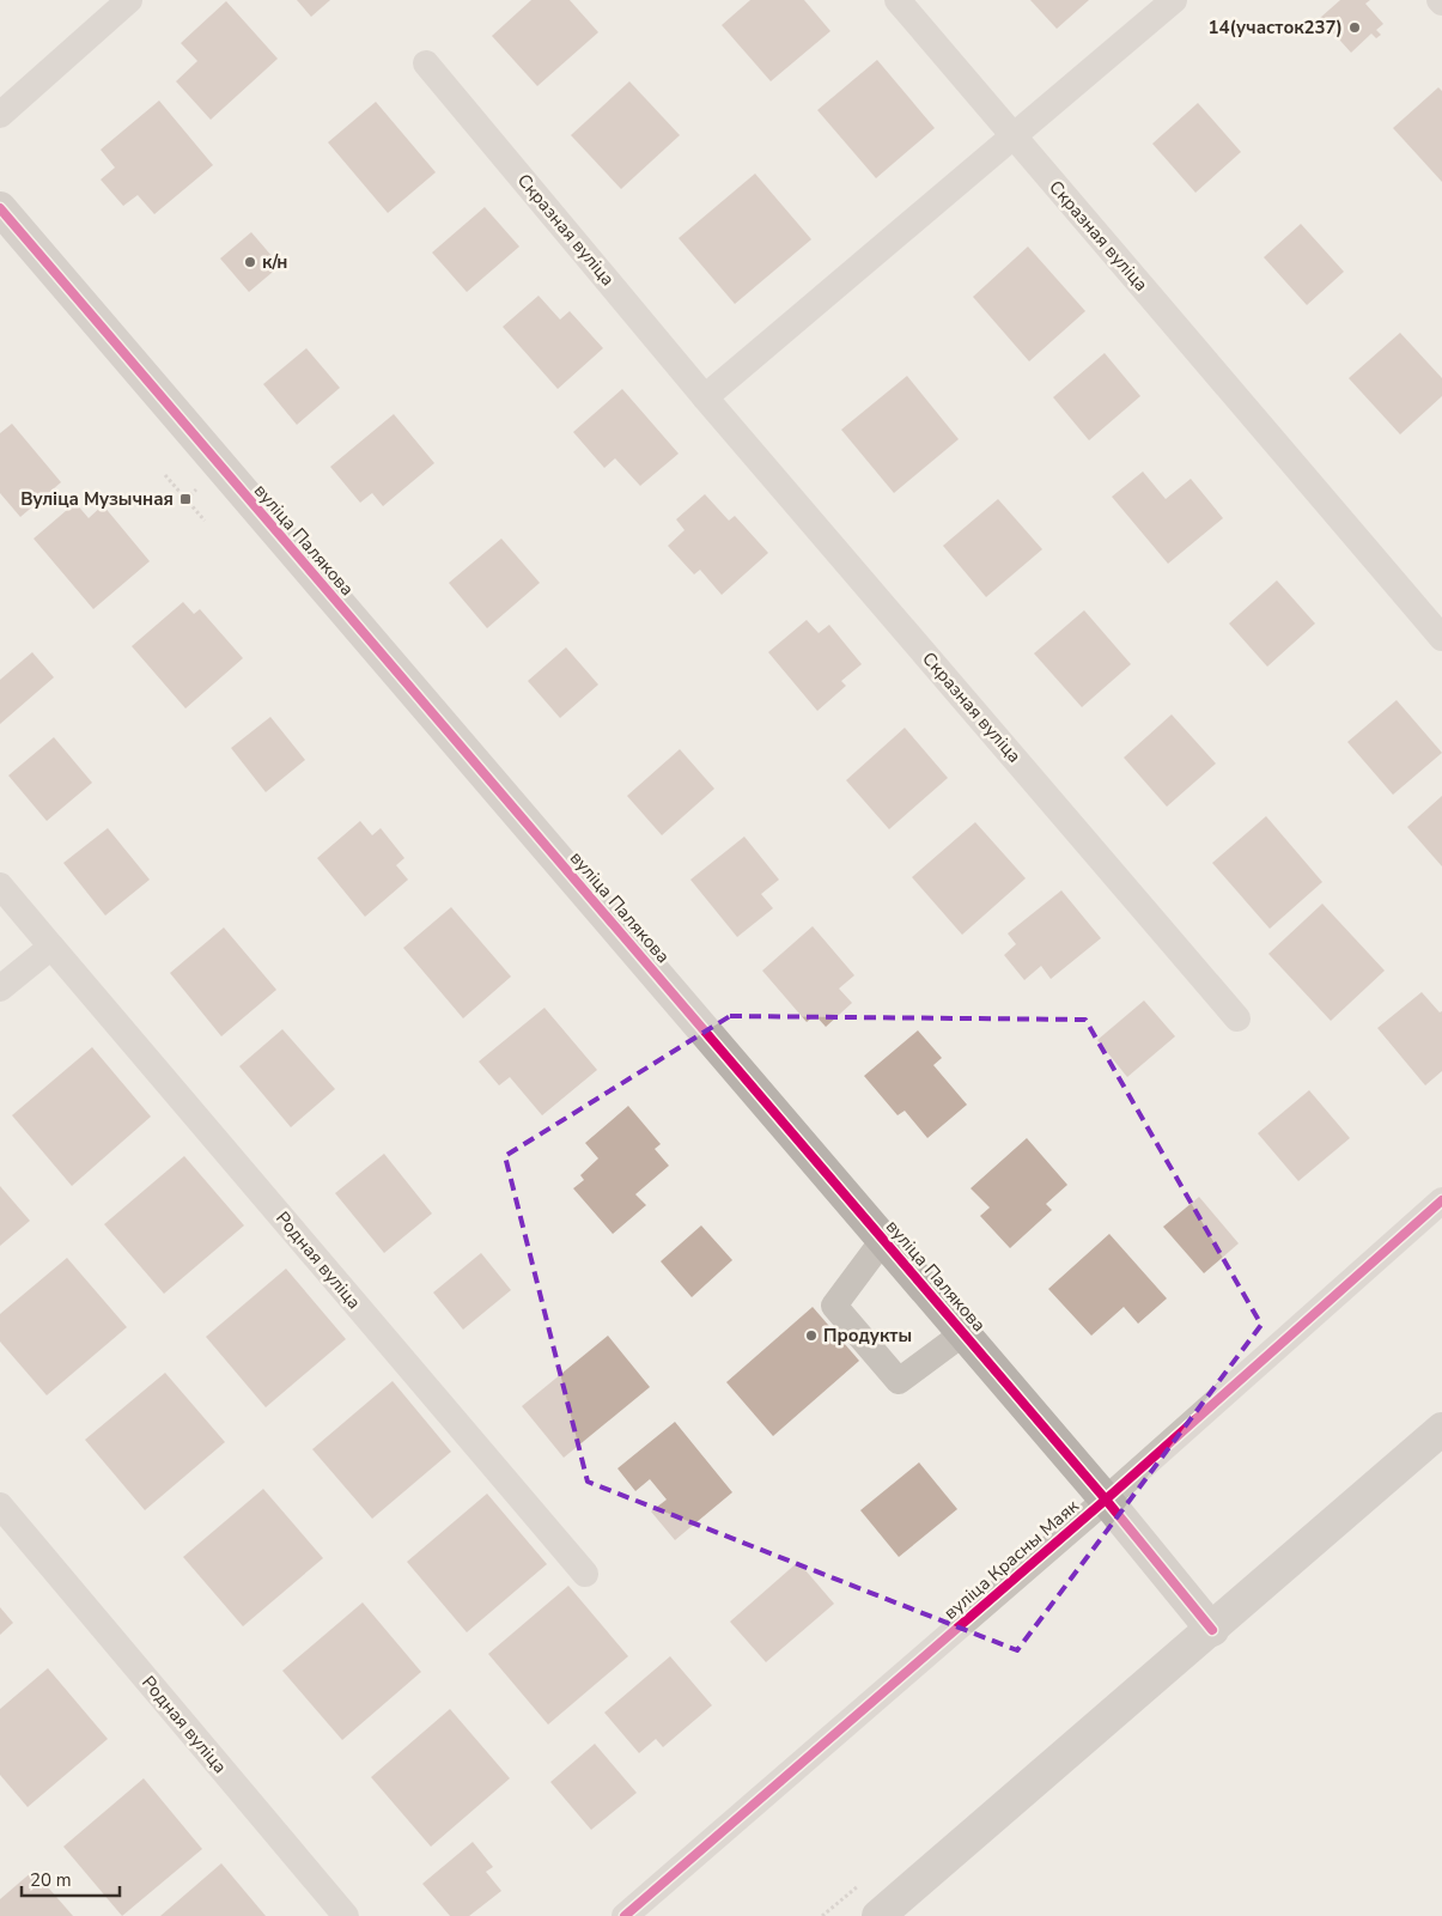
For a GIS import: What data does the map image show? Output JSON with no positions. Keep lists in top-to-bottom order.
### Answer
{
  "streets": {
    "street": [
      "Скразная вуліца",
      "вуліца Палякова",
      "Родная вуліца",
      "вуліца Красны Маяк"
    ]
  },
  "crossings": [
    ["вуліца Палякова", "вуліца Красны Маяк"]
  ],
  "places": {
    "other": ["14(участок237)", "к/н", "Продукты"],
    "transit": ["Вуліца Музычная"]
  },
  "scale_bar": "20 m"
}
